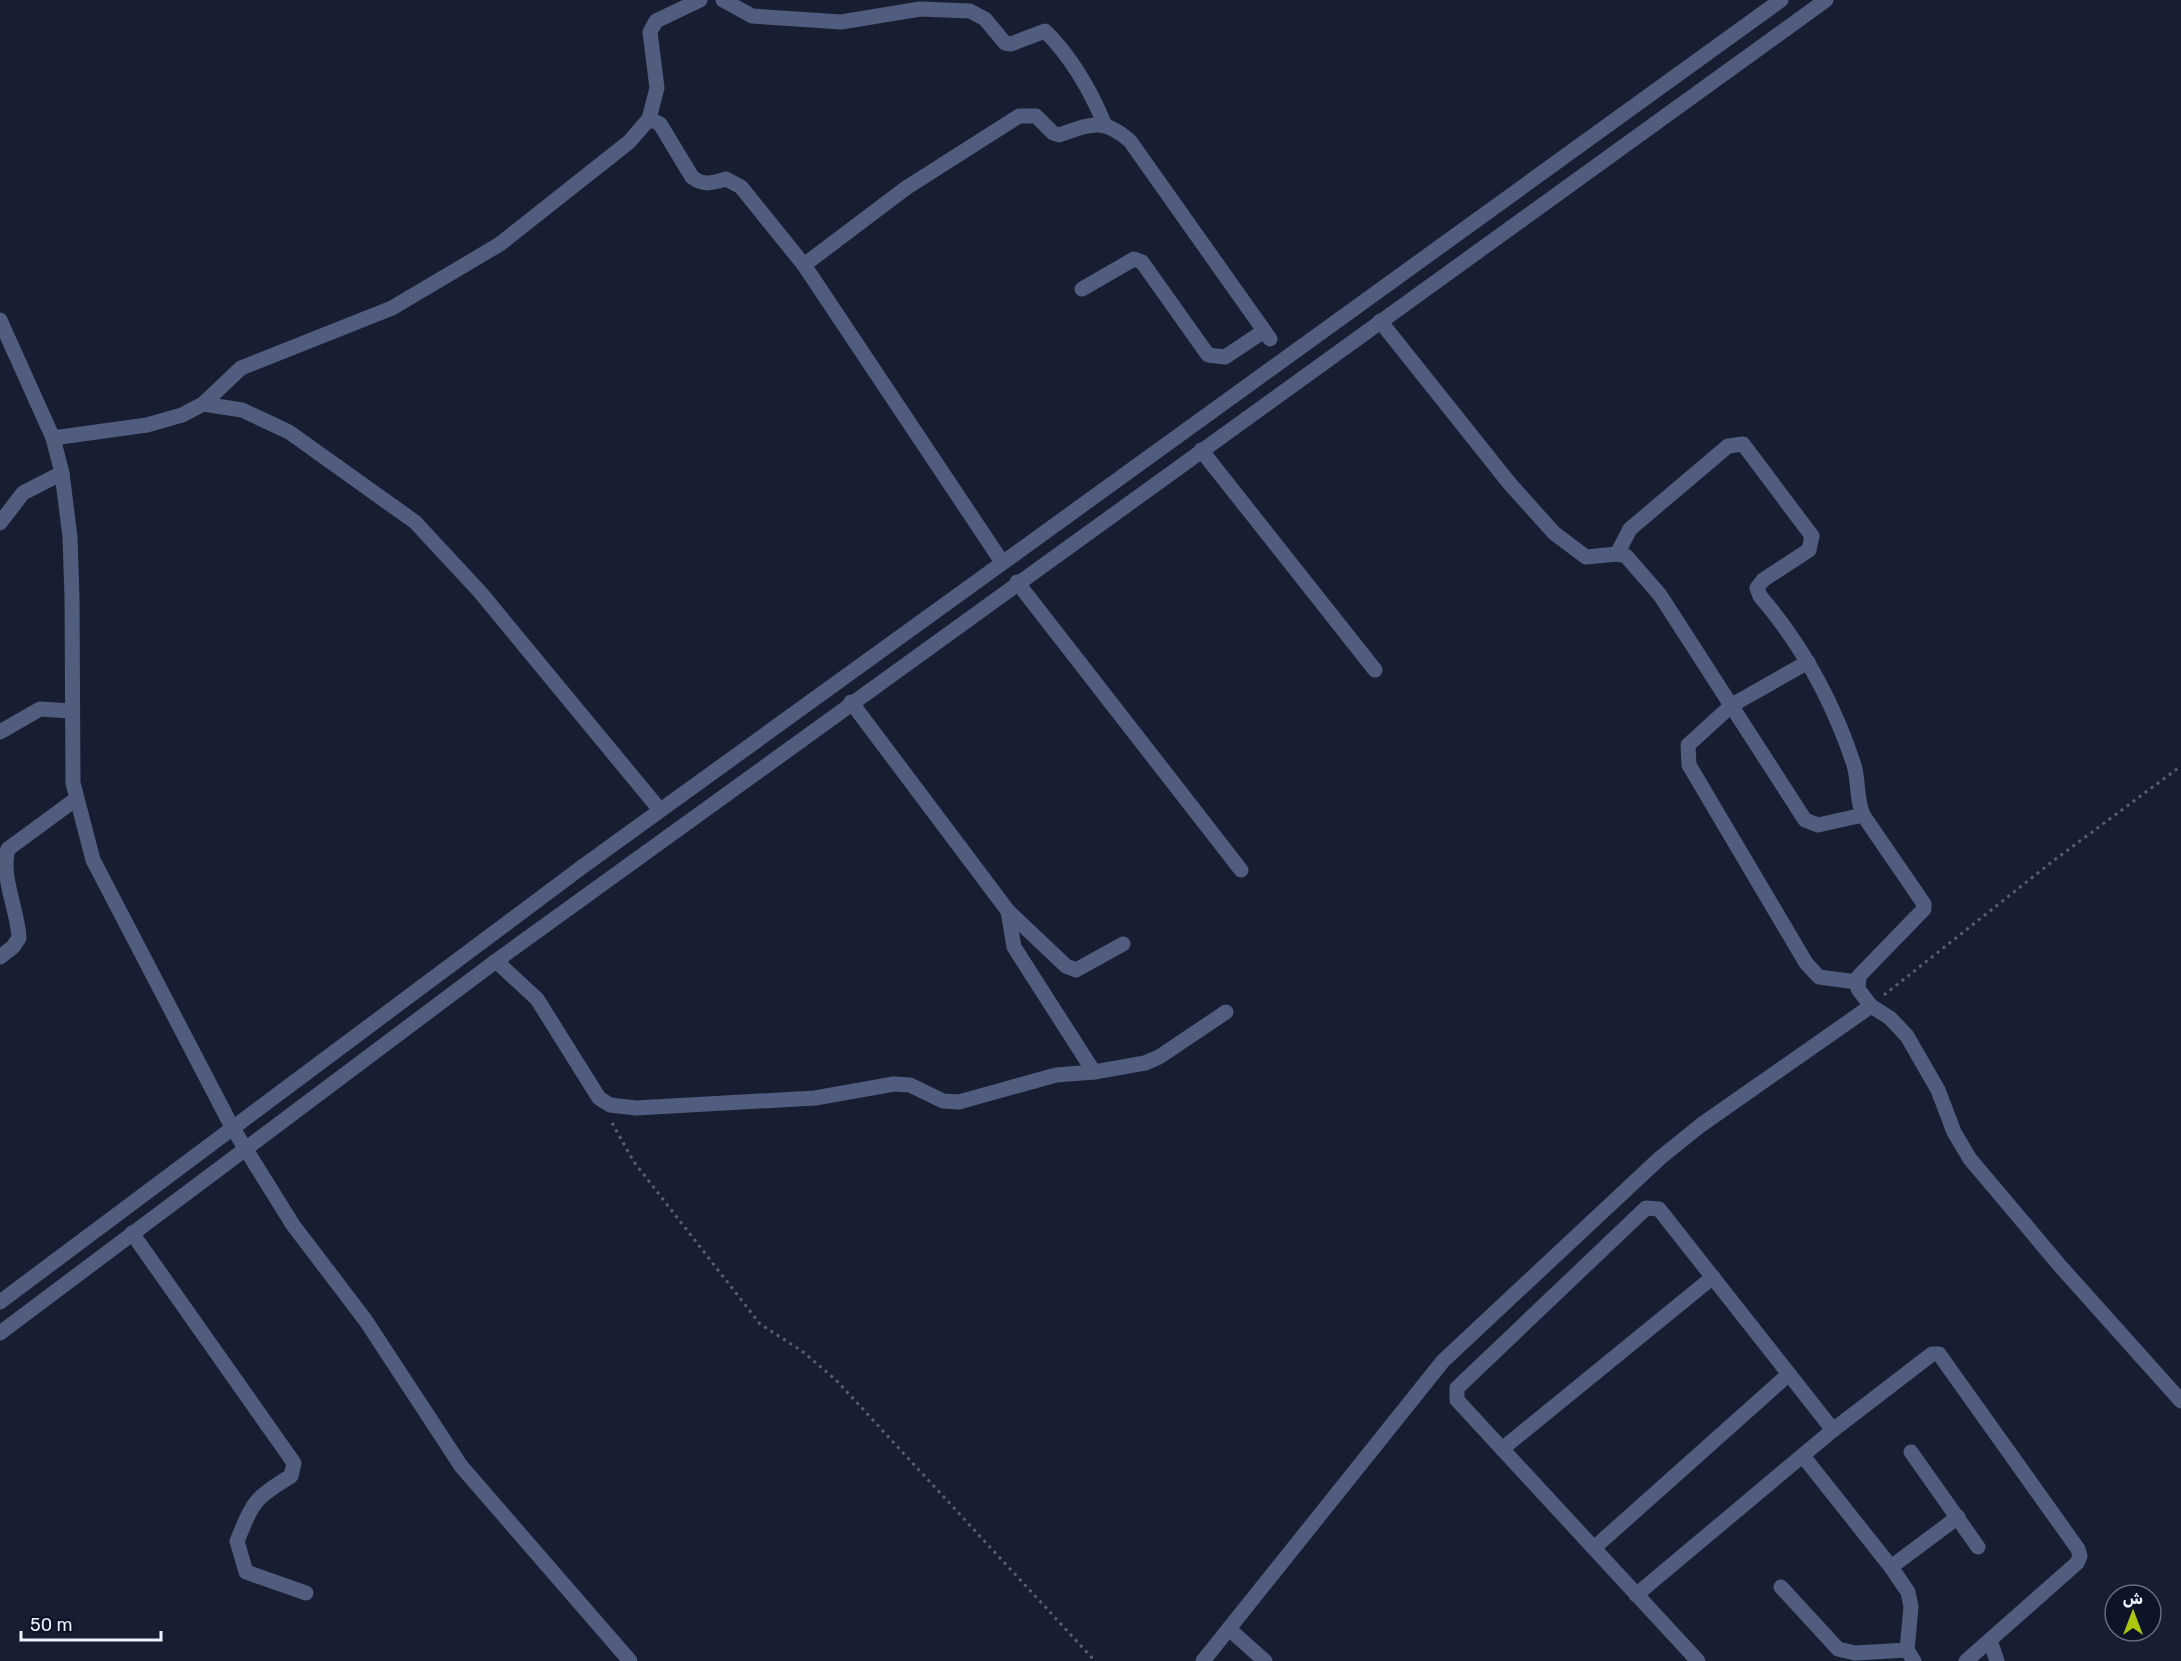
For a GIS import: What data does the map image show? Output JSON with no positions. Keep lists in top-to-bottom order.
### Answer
{
  "scale_bar": "50 m",
  "north": "top"
}
